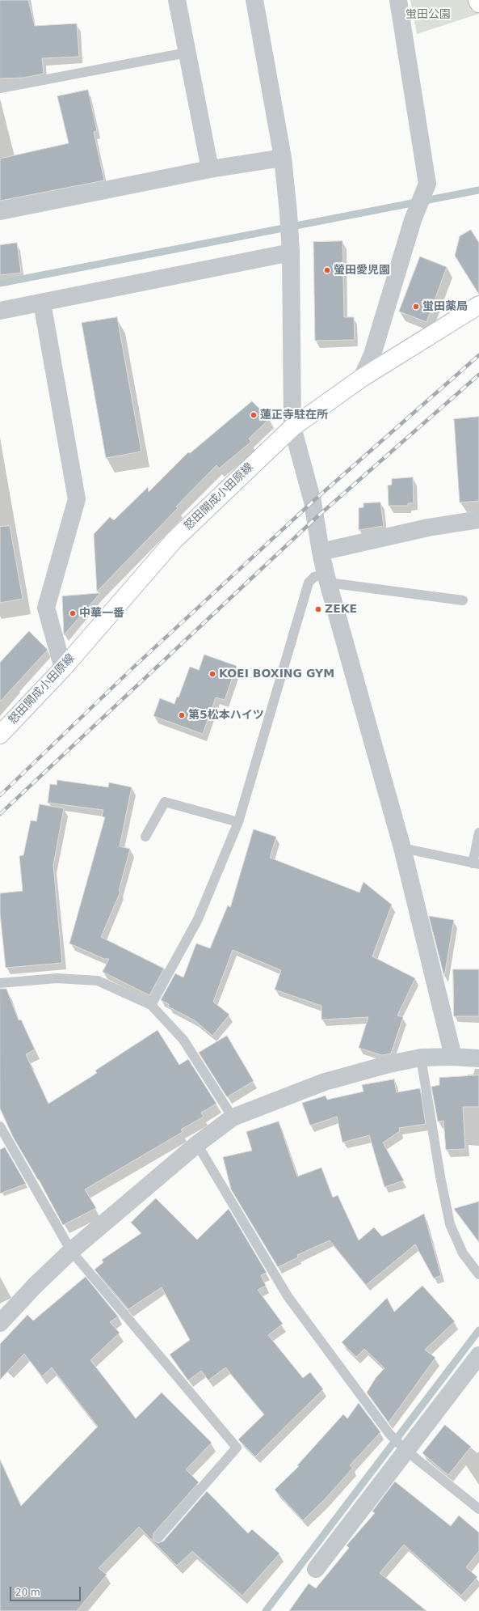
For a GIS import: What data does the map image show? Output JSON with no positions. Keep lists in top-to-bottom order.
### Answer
{
  "streets": {
    "main road": ["怒田開成小田原線"]
  },
  "parks": ["蛍田公園"],
  "places": [
    "螢田愛児園",
    "蛍田薬局",
    "蓮正寺駐在所",
    "ZEKE",
    "中華一番",
    "KOEI BOXING GYM",
    "第5松本ハイツ"
  ],
  "scale_bar": "20 m"
}
